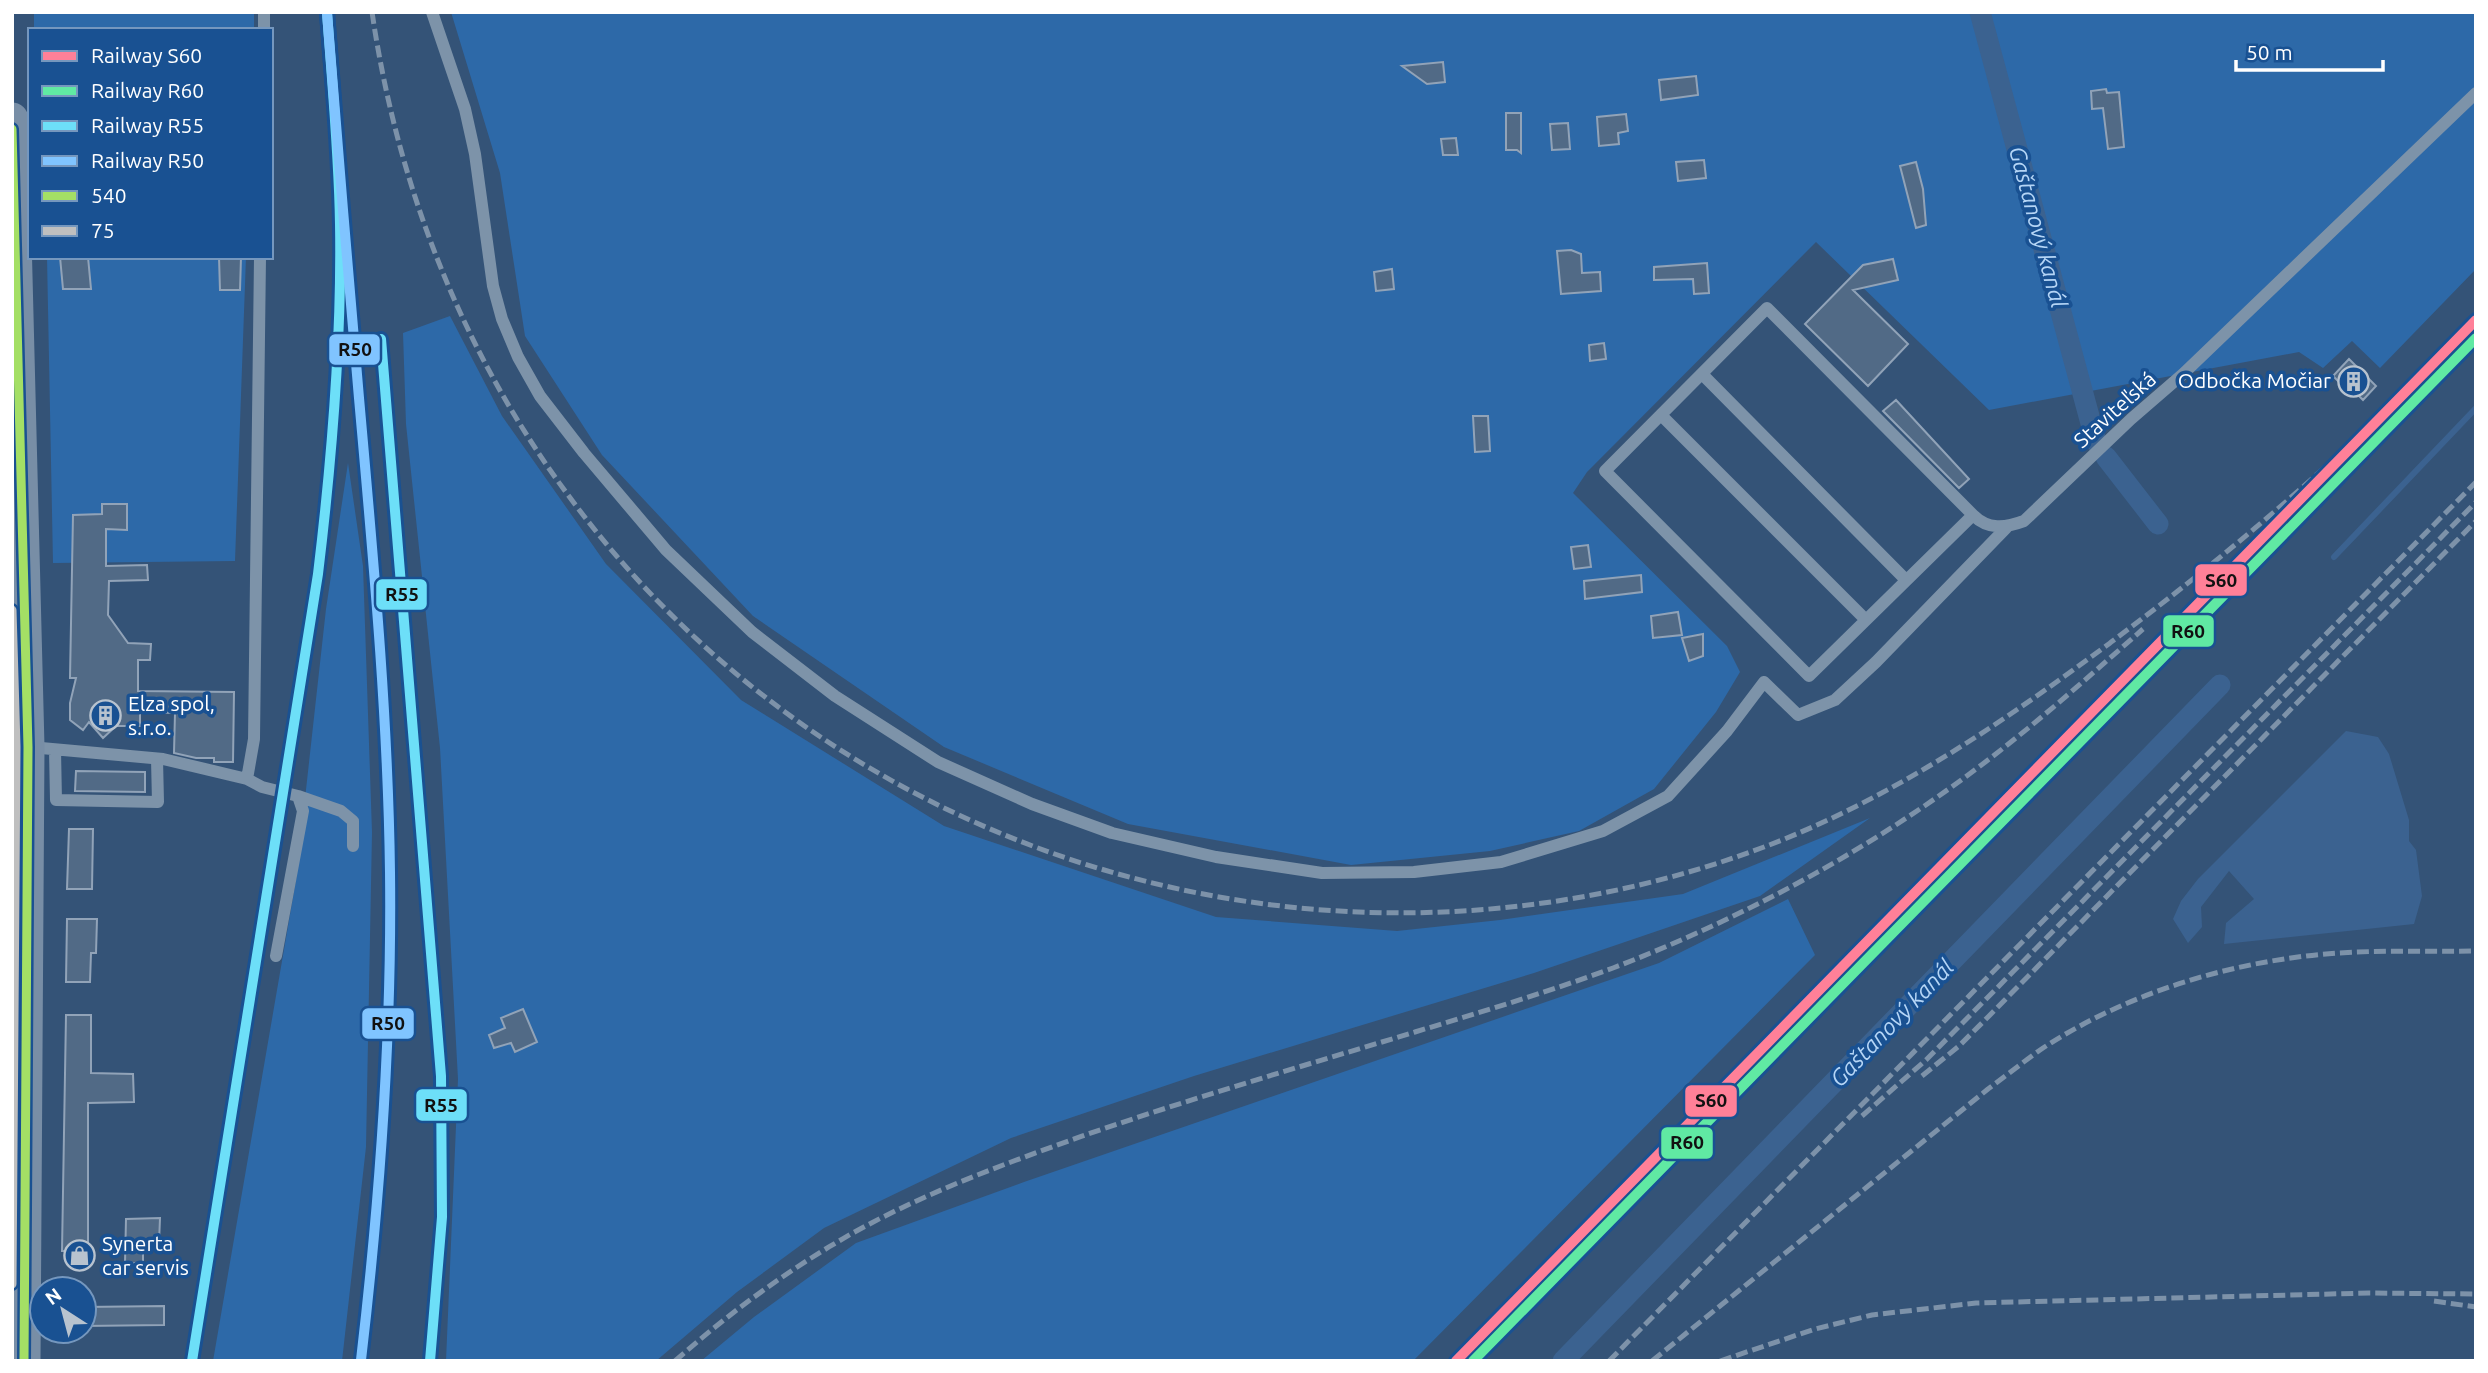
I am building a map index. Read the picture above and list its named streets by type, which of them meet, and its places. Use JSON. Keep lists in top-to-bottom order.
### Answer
{
  "streets": {
    "lane": ["Staviteľská"]
  },
  "water": ["Gaštanový kanál"],
  "places": {
    "building": ["Odbočka Močiar", "Elza spol, s.r.o."],
    "shop": ["Synerta car servis"]
  },
  "lines": [
    "rail line R55",
    "rail line R50",
    "transit line 540",
    "rail line S60",
    "rail line R60",
    "transit line 75"
  ],
  "legend": [
    "Railway S60",
    "Railway R60",
    "Railway R55",
    "Railway R50",
    "540",
    "75"
  ],
  "scale_bar": "50 m",
  "north": "top left"
}
